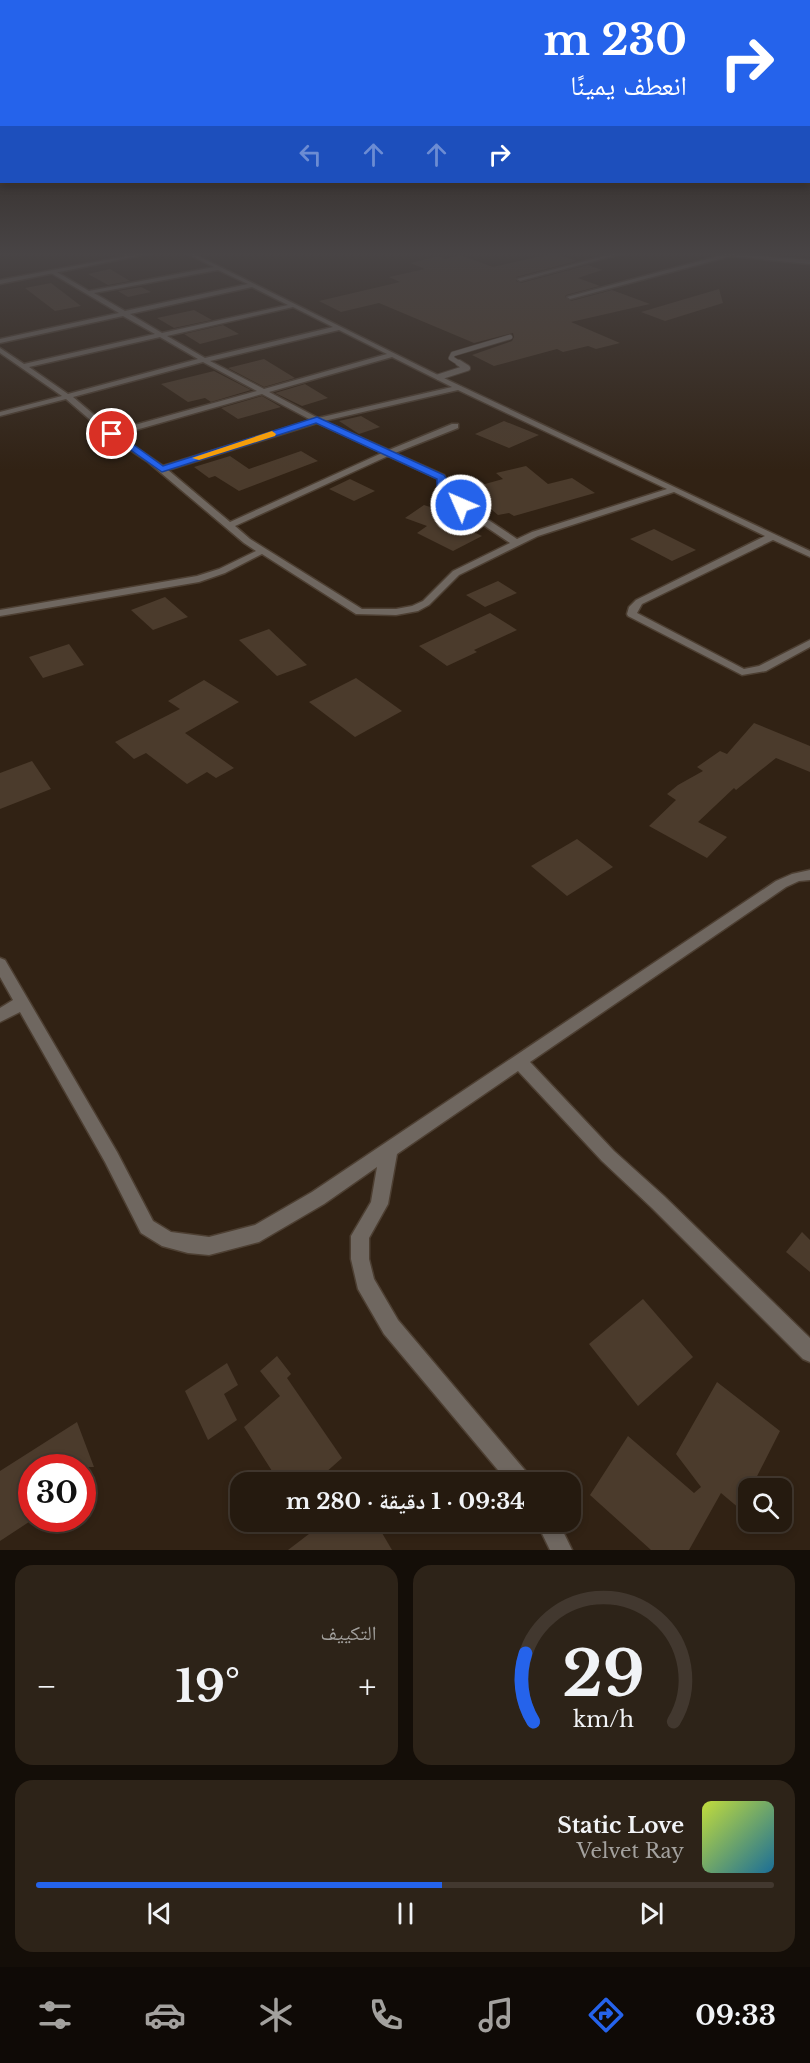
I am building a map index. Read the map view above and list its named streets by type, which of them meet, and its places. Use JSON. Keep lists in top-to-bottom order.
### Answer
{
  "page": {
    "turn": ["230 m", "انعطف يمينًا"],
    "limit": "30",
    "trip": "09:34 · 1 دقيقة · 280 m",
    "tile": "التكييف",
    "heat": ["−", "19°", "+"],
    "song": ["Static Love", "Velvet Ray"],
    "tabs": "09:33",
    "gauge": ["29", "km/h"]
  }
}
